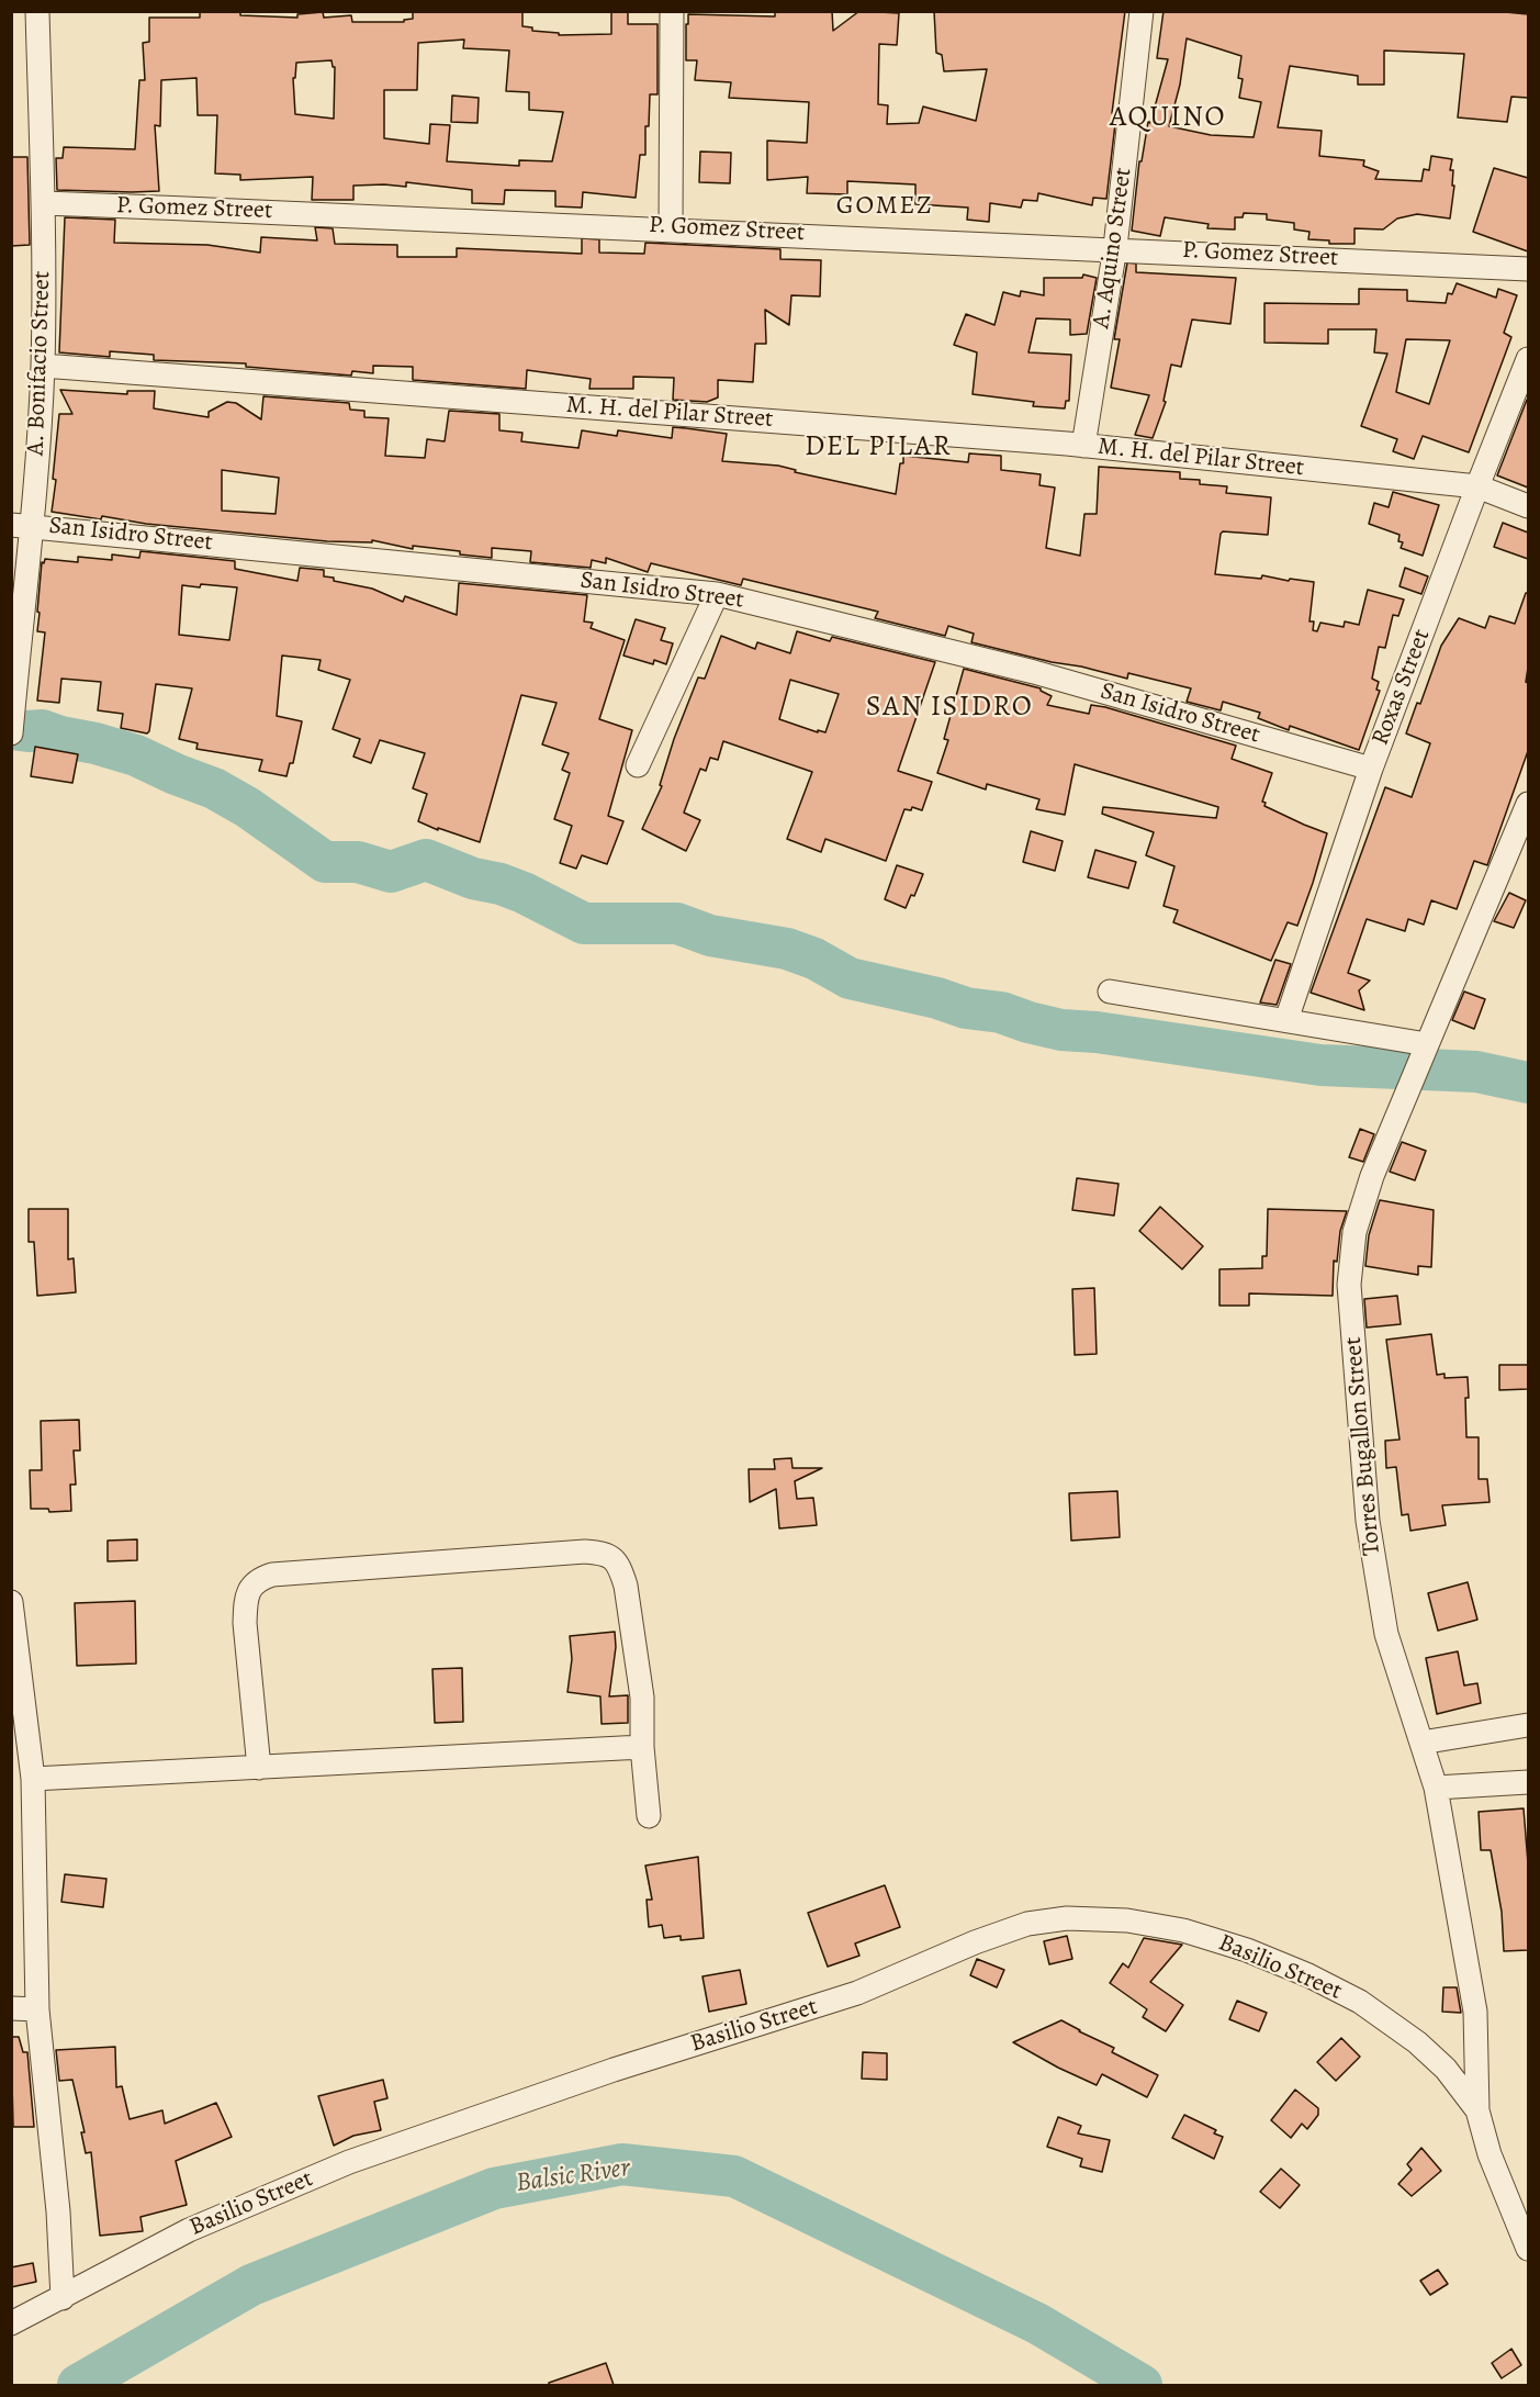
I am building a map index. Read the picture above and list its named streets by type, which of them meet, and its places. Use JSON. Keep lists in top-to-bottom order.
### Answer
{
  "streets": {
    "street": [
      "P. Gomez Street",
      "A. Aquino Street",
      "A. Bonifacio Street",
      "M. H. del Pilar Street",
      "San Isidro Street",
      "Roxas Street",
      "Torres Bugallon Street",
      "Basilio Street"
    ]
  },
  "crossings": [
    ["P. Gomez Street", "A. Aquino Street"],
    ["P. Gomez Street", "A. Bonifacio Street"],
    ["A. Aquino Street", "M. H. del Pilar Street"],
    ["A. Bonifacio Street", "M. H. del Pilar Street"],
    ["A. Bonifacio Street", "San Isidro Street"],
    ["M. H. del Pilar Street", "Roxas Street"],
    ["San Isidro Street", "Roxas Street"],
    ["Torres Bugallon Street", "Basilio Street"]
  ],
  "districts": [
    "AQUINO",
    "GOMEZ",
    "DEL PILAR",
    "SAN ISIDRO"
  ],
  "water": ["Balsic River"]
}
